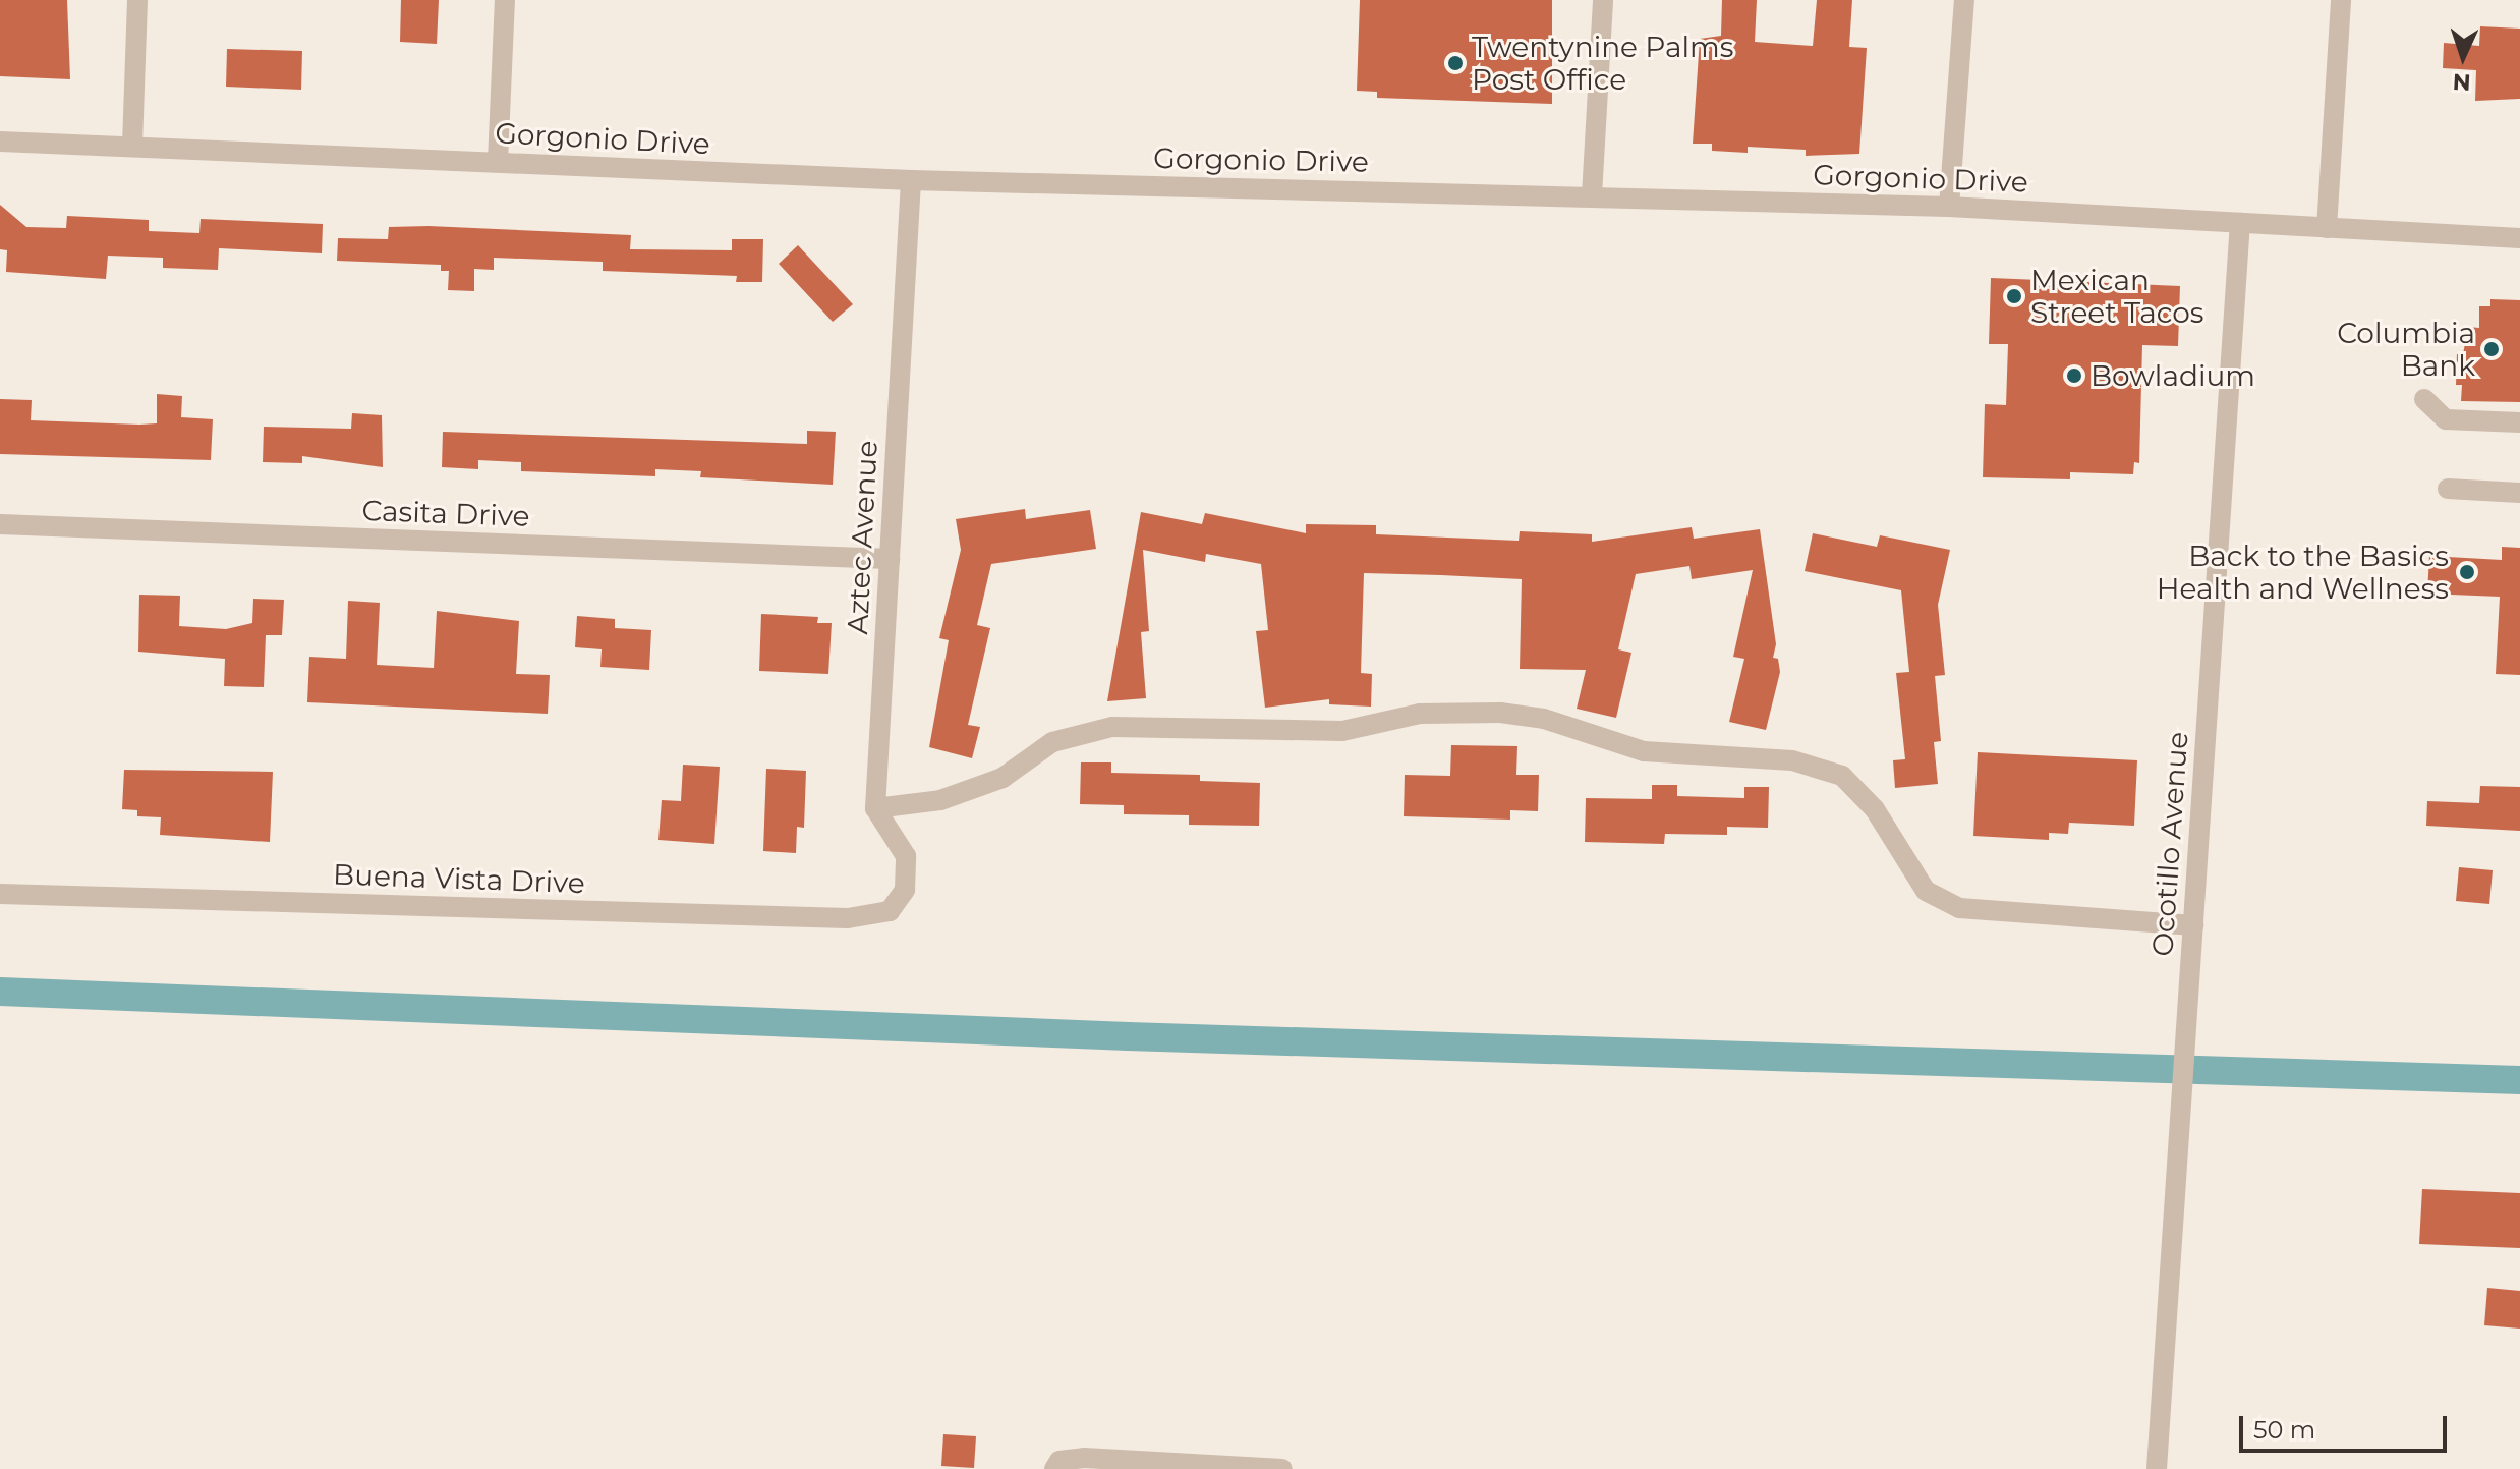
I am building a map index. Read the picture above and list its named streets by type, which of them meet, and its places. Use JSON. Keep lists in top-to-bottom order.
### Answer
{
  "streets": {
    "street": [
      "Gorgonio Drive",
      "Casita Drive",
      "Aztec Avenue",
      "Ocotillo Avenue",
      "Buena Vista Drive"
    ]
  },
  "crossings": [
    ["Gorgonio Drive", "Aztec Avenue"],
    ["Gorgonio Drive", "Ocotillo Avenue"],
    ["Casita Drive", "Aztec Avenue"],
    ["Aztec Avenue", "Buena Vista Drive"]
  ],
  "places": [
    "Twentynine Palms Post Office",
    "Mexican Street Tacos",
    "Columbia Bank",
    "Bowladium",
    "Back to the Basics Health and Wellness"
  ],
  "scale_bar": "50 m",
  "north": "bottom"
}
